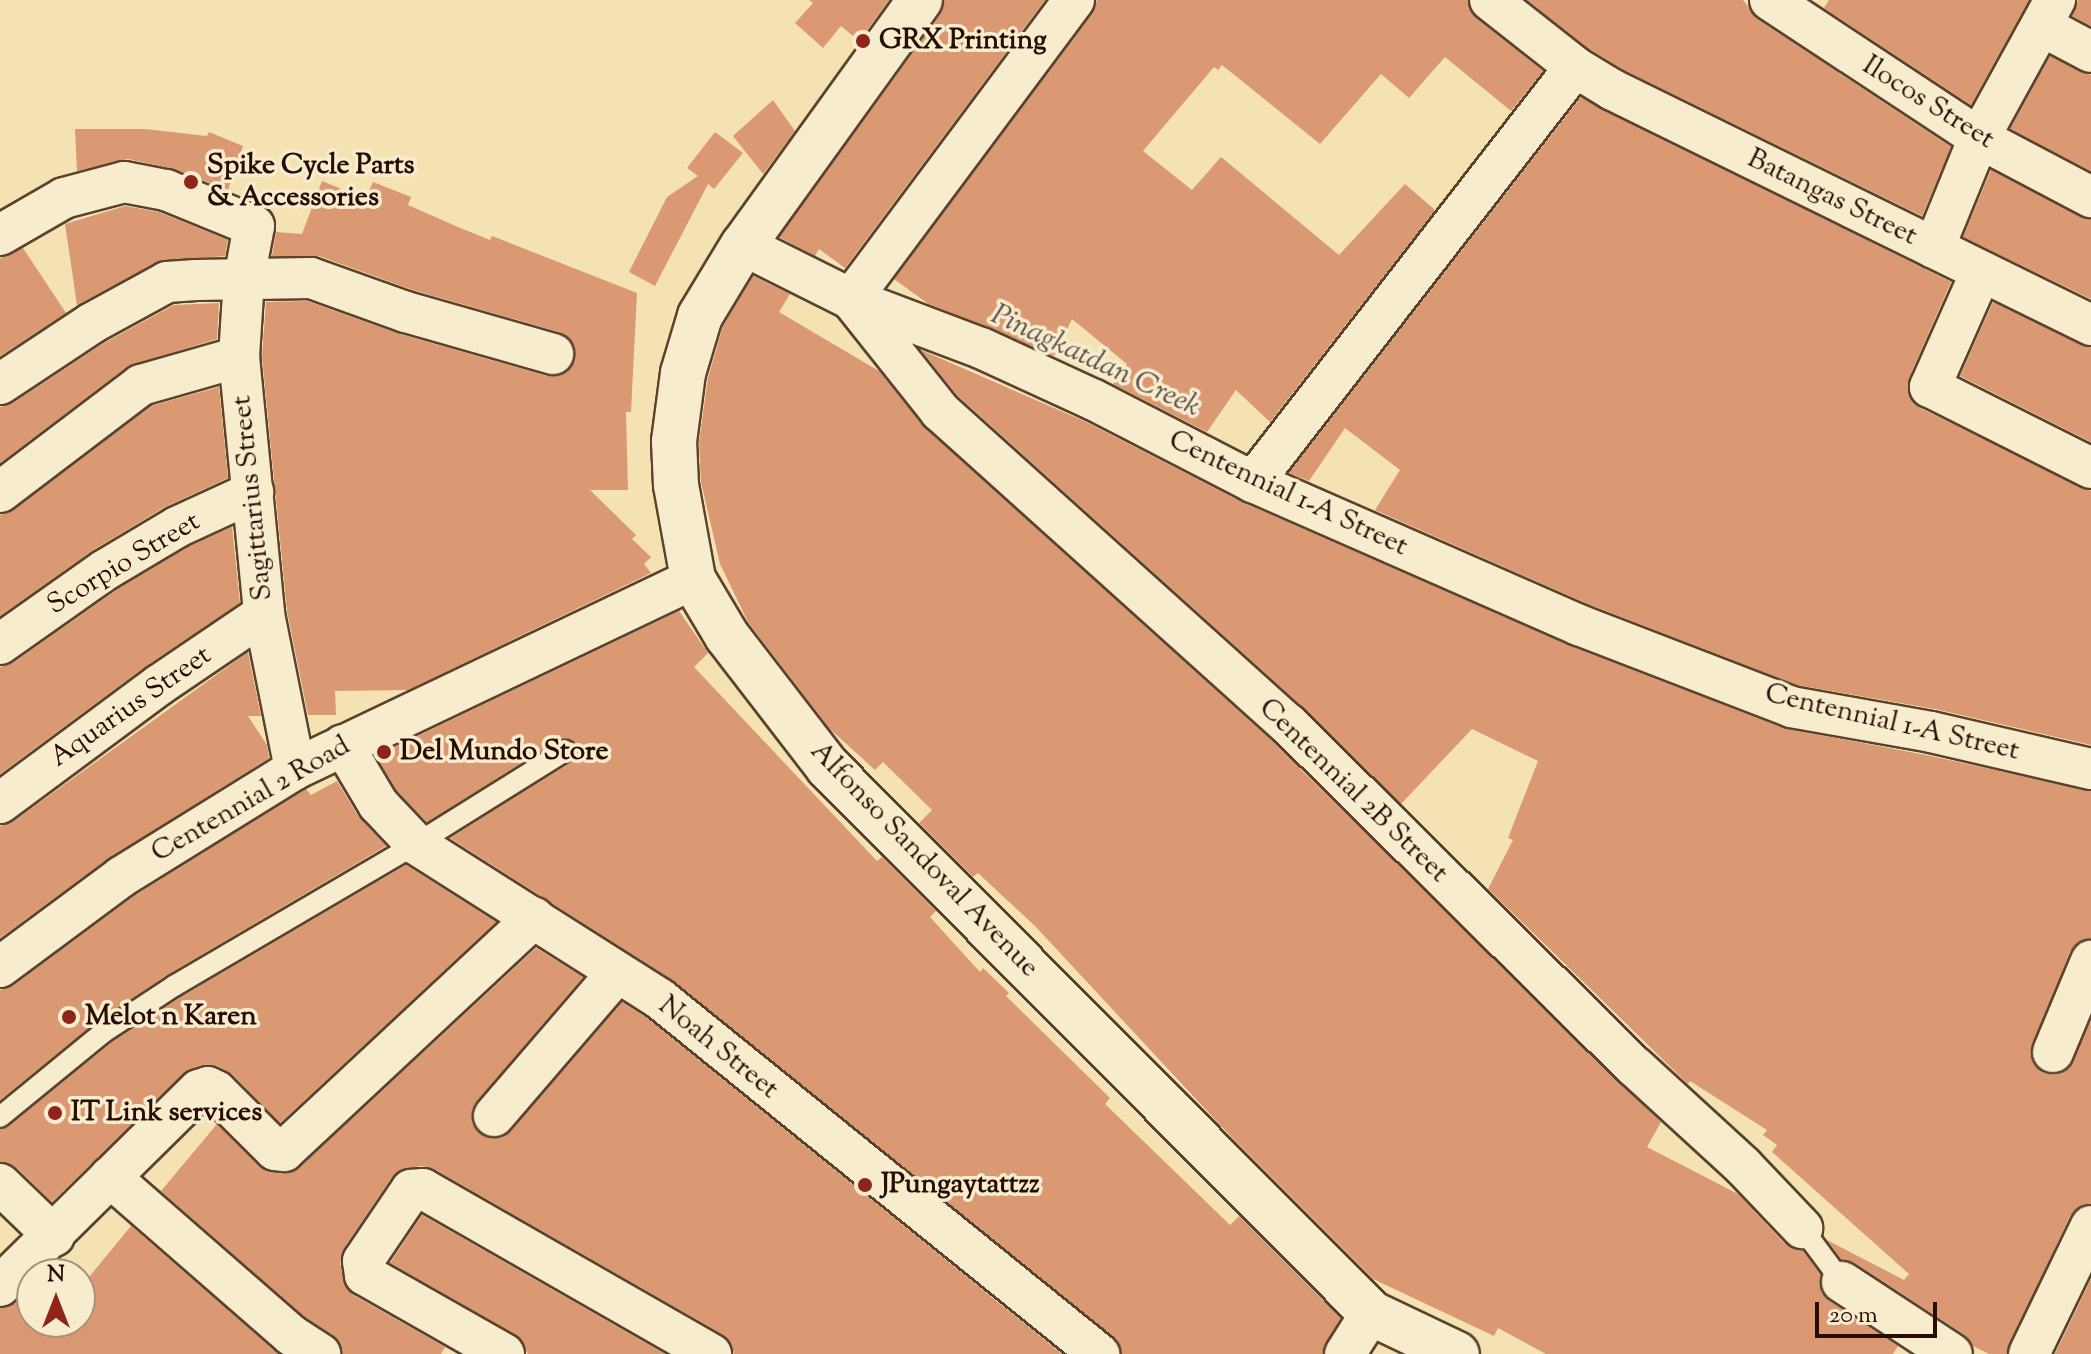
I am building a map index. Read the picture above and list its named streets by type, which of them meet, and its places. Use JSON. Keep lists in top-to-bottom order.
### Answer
{
  "streets": {
    "main road": ["Alfonso Sandoval Avenue"],
    "street": [
      "Ilocos Street",
      "Batangas Street",
      "Centennial 1-A Street",
      "Sagittarius Street",
      "Scorpio Street",
      "Aquarius Street",
      "Centennial 2B Street",
      "Centennial 2 Road",
      "Noah Street"
    ]
  },
  "crossings": [
    ["Centennial 1-A Street", "Centennial 2B Street"],
    ["Sagittarius Street", "Scorpio Street"],
    ["Sagittarius Street", "Aquarius Street"],
    ["Sagittarius Street", "Centennial 2 Road"],
    ["Centennial 2B Street", "Alfonso Sandoval Avenue"],
    ["Centennial 2 Road", "Alfonso Sandoval Avenue"],
    ["Centennial 2 Road", "Noah Street"]
  ],
  "water": ["Pinagkatdan Creek"],
  "places": [
    "GRX Printing",
    "Spike Cycle Parts & Accessories",
    "Del Mundo Store",
    "Melot n Karen",
    "IT Link services",
    "JPungaytattzz"
  ],
  "scale_bar": "20 m",
  "north": "top"
}
